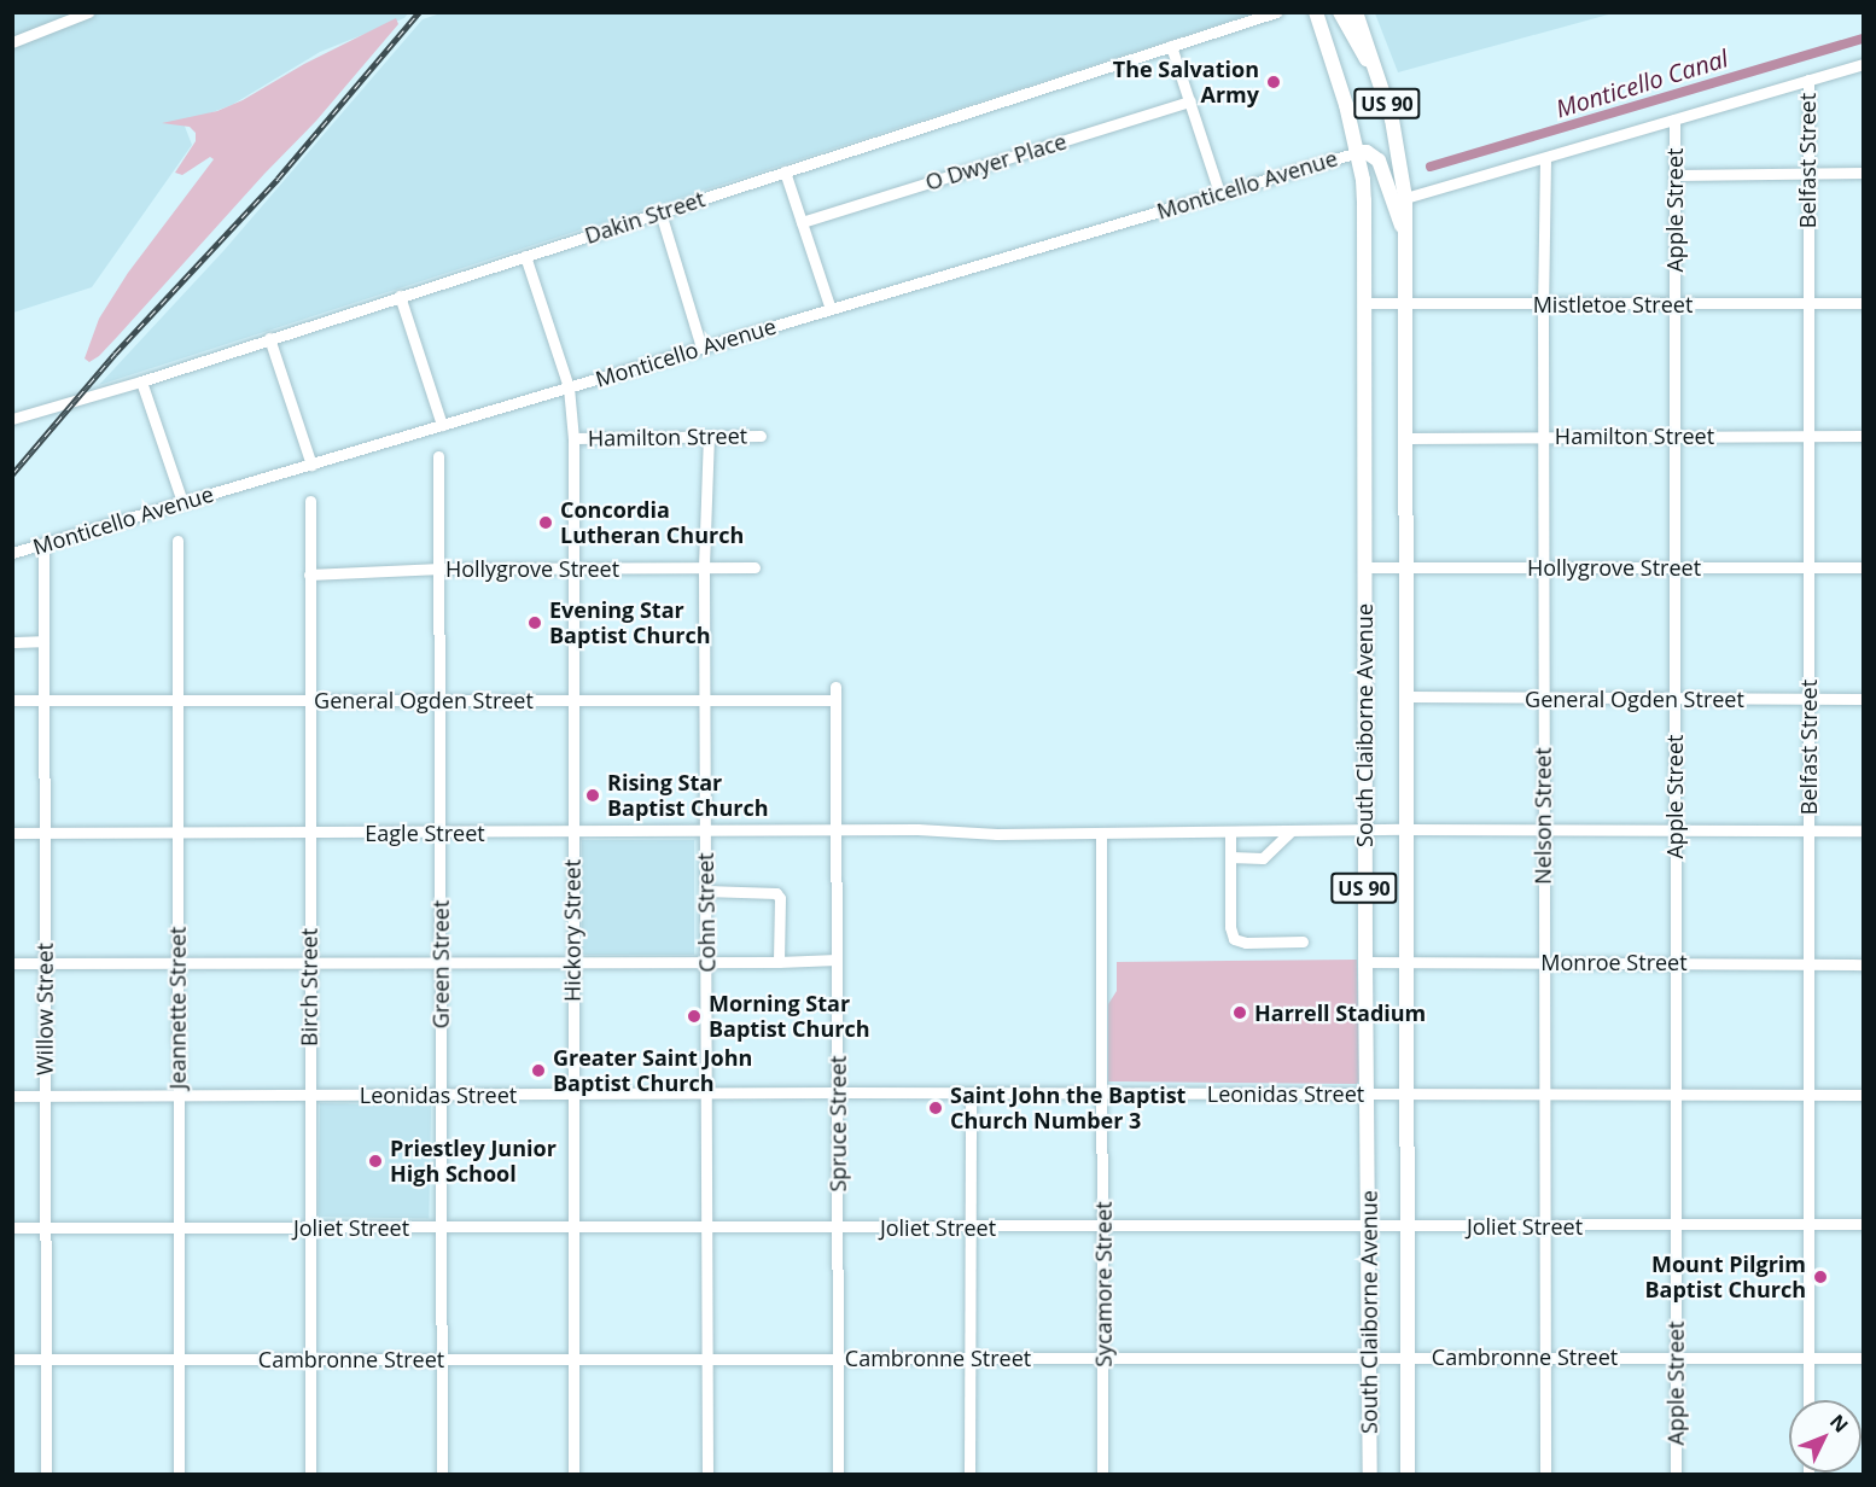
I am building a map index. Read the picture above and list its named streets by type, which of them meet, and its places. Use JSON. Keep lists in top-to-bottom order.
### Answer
{
  "streets": {
    "main road": ["US 90", "South Claiborne Avenue"],
    "street": [
      "Belfast Street",
      "O Dwyer Place",
      "Monticello Avenue",
      "Apple Street",
      "Dakin Street",
      "Mistletoe Street",
      "Hamilton Street",
      "Hollygrove Street",
      "General Ogden Street",
      "Nelson Street",
      "Eagle Street",
      "Cohn Street",
      "Hickory Street",
      "Monroe Street",
      "Green Street",
      "Birch Street",
      "Jeannette Street",
      "Willow Street",
      "Leonidas Street",
      "Spruce Street",
      "Joliet Street",
      "Sycamore Street",
      "Cambronne Street"
    ]
  },
  "crossings": [
    ["US 90", "Monticello Avenue"],
    ["US 90", "South Claiborne Avenue"],
    ["Belfast Street", "Mistletoe Street"],
    ["Belfast Street", "Hamilton Street"],
    ["Belfast Street", "Hollygrove Street"],
    ["Belfast Street", "General Ogden Street"],
    ["Belfast Street", "Monroe Street"],
    ["Belfast Street", "Leonidas Street"],
    ["Belfast Street", "Joliet Street"],
    ["Belfast Street", "Cambronne Street"],
    ["Monticello Avenue", "South Claiborne Avenue"],
    ["Monticello Avenue", "Hickory Street"],
    ["Monticello Avenue", "Willow Street"],
    ["Apple Street", "Mistletoe Street"],
    ["Apple Street", "Hamilton Street"],
    ["Apple Street", "Hollygrove Street"],
    ["Apple Street", "General Ogden Street"],
    ["Apple Street", "Monroe Street"],
    ["Apple Street", "Leonidas Street"],
    ["Apple Street", "Joliet Street"],
    ["Apple Street", "Cambronne Street"],
    ["Dakin Street", "Hickory Street"],
    ["Mistletoe Street", "South Claiborne Avenue"],
    ["Mistletoe Street", "Nelson Street"],
    ["Hamilton Street", "South Claiborne Avenue"],
    ["Hamilton Street", "Nelson Street"],
    ["Hamilton Street", "Cohn Street"],
    ["Hamilton Street", "Hickory Street"],
    ["Hollygrove Street", "South Claiborne Avenue"],
    ["Hollygrove Street", "Nelson Street"],
    ["Hollygrove Street", "Cohn Street"],
    ["Hollygrove Street", "Hickory Street"],
    ["Hollygrove Street", "Green Street"],
    ["Hollygrove Street", "Birch Street"],
    ["General Ogden Street", "South Claiborne Avenue"],
    ["General Ogden Street", "Nelson Street"],
    ["General Ogden Street", "Cohn Street"],
    ["General Ogden Street", "Hickory Street"],
    ["General Ogden Street", "Green Street"],
    ["General Ogden Street", "Birch Street"],
    ["General Ogden Street", "Jeannette Street"],
    ["General Ogden Street", "Willow Street"],
    ["General Ogden Street", "Spruce Street"],
    ["South Claiborne Avenue", "Eagle Street"],
    ["South Claiborne Avenue", "Monroe Street"],
    ["South Claiborne Avenue", "Leonidas Street"],
    ["South Claiborne Avenue", "Joliet Street"],
    ["South Claiborne Avenue", "Cambronne Street"],
    ["Nelson Street", "Monroe Street"],
    ["Nelson Street", "Leonidas Street"],
    ["Nelson Street", "Joliet Street"],
    ["Nelson Street", "Cambronne Street"],
    ["Eagle Street", "Cohn Street"],
    ["Eagle Street", "Hickory Street"],
    ["Eagle Street", "Green Street"],
    ["Eagle Street", "Birch Street"],
    ["Eagle Street", "Jeannette Street"],
    ["Eagle Street", "Willow Street"],
    ["Eagle Street", "Spruce Street"],
    ["Eagle Street", "Sycamore Street"],
    ["Cohn Street", "Leonidas Street"],
    ["Cohn Street", "Joliet Street"],
    ["Cohn Street", "Cambronne Street"],
    ["Hickory Street", "Leonidas Street"],
    ["Hickory Street", "Joliet Street"],
    ["Hickory Street", "Cambronne Street"],
    ["Green Street", "Leonidas Street"],
    ["Green Street", "Joliet Street"],
    ["Green Street", "Cambronne Street"],
    ["Birch Street", "Leonidas Street"],
    ["Birch Street", "Joliet Street"],
    ["Birch Street", "Cambronne Street"],
    ["Jeannette Street", "Leonidas Street"],
    ["Jeannette Street", "Joliet Street"],
    ["Jeannette Street", "Cambronne Street"],
    ["Willow Street", "Leonidas Street"],
    ["Willow Street", "Joliet Street"],
    ["Willow Street", "Cambronne Street"],
    ["Leonidas Street", "Spruce Street"],
    ["Leonidas Street", "Sycamore Street"],
    ["Spruce Street", "Joliet Street"],
    ["Spruce Street", "Cambronne Street"],
    ["Joliet Street", "Sycamore Street"],
    ["Sycamore Street", "Cambronne Street"]
  ],
  "water": ["Monticello Canal"],
  "places": [
    "The Salvation Army",
    "Concordia Lutheran Church",
    "Evening Star Baptist Church",
    "Rising Star Baptist Church",
    "Harrell Stadium",
    "Morning Star Baptist Church",
    "Greater Saint John Baptist Church",
    "Saint John the Baptist Church Number 3",
    "Priestley Junior High School",
    "Mount Pilgrim Baptist Church"
  ],
  "north": "top right"
}
